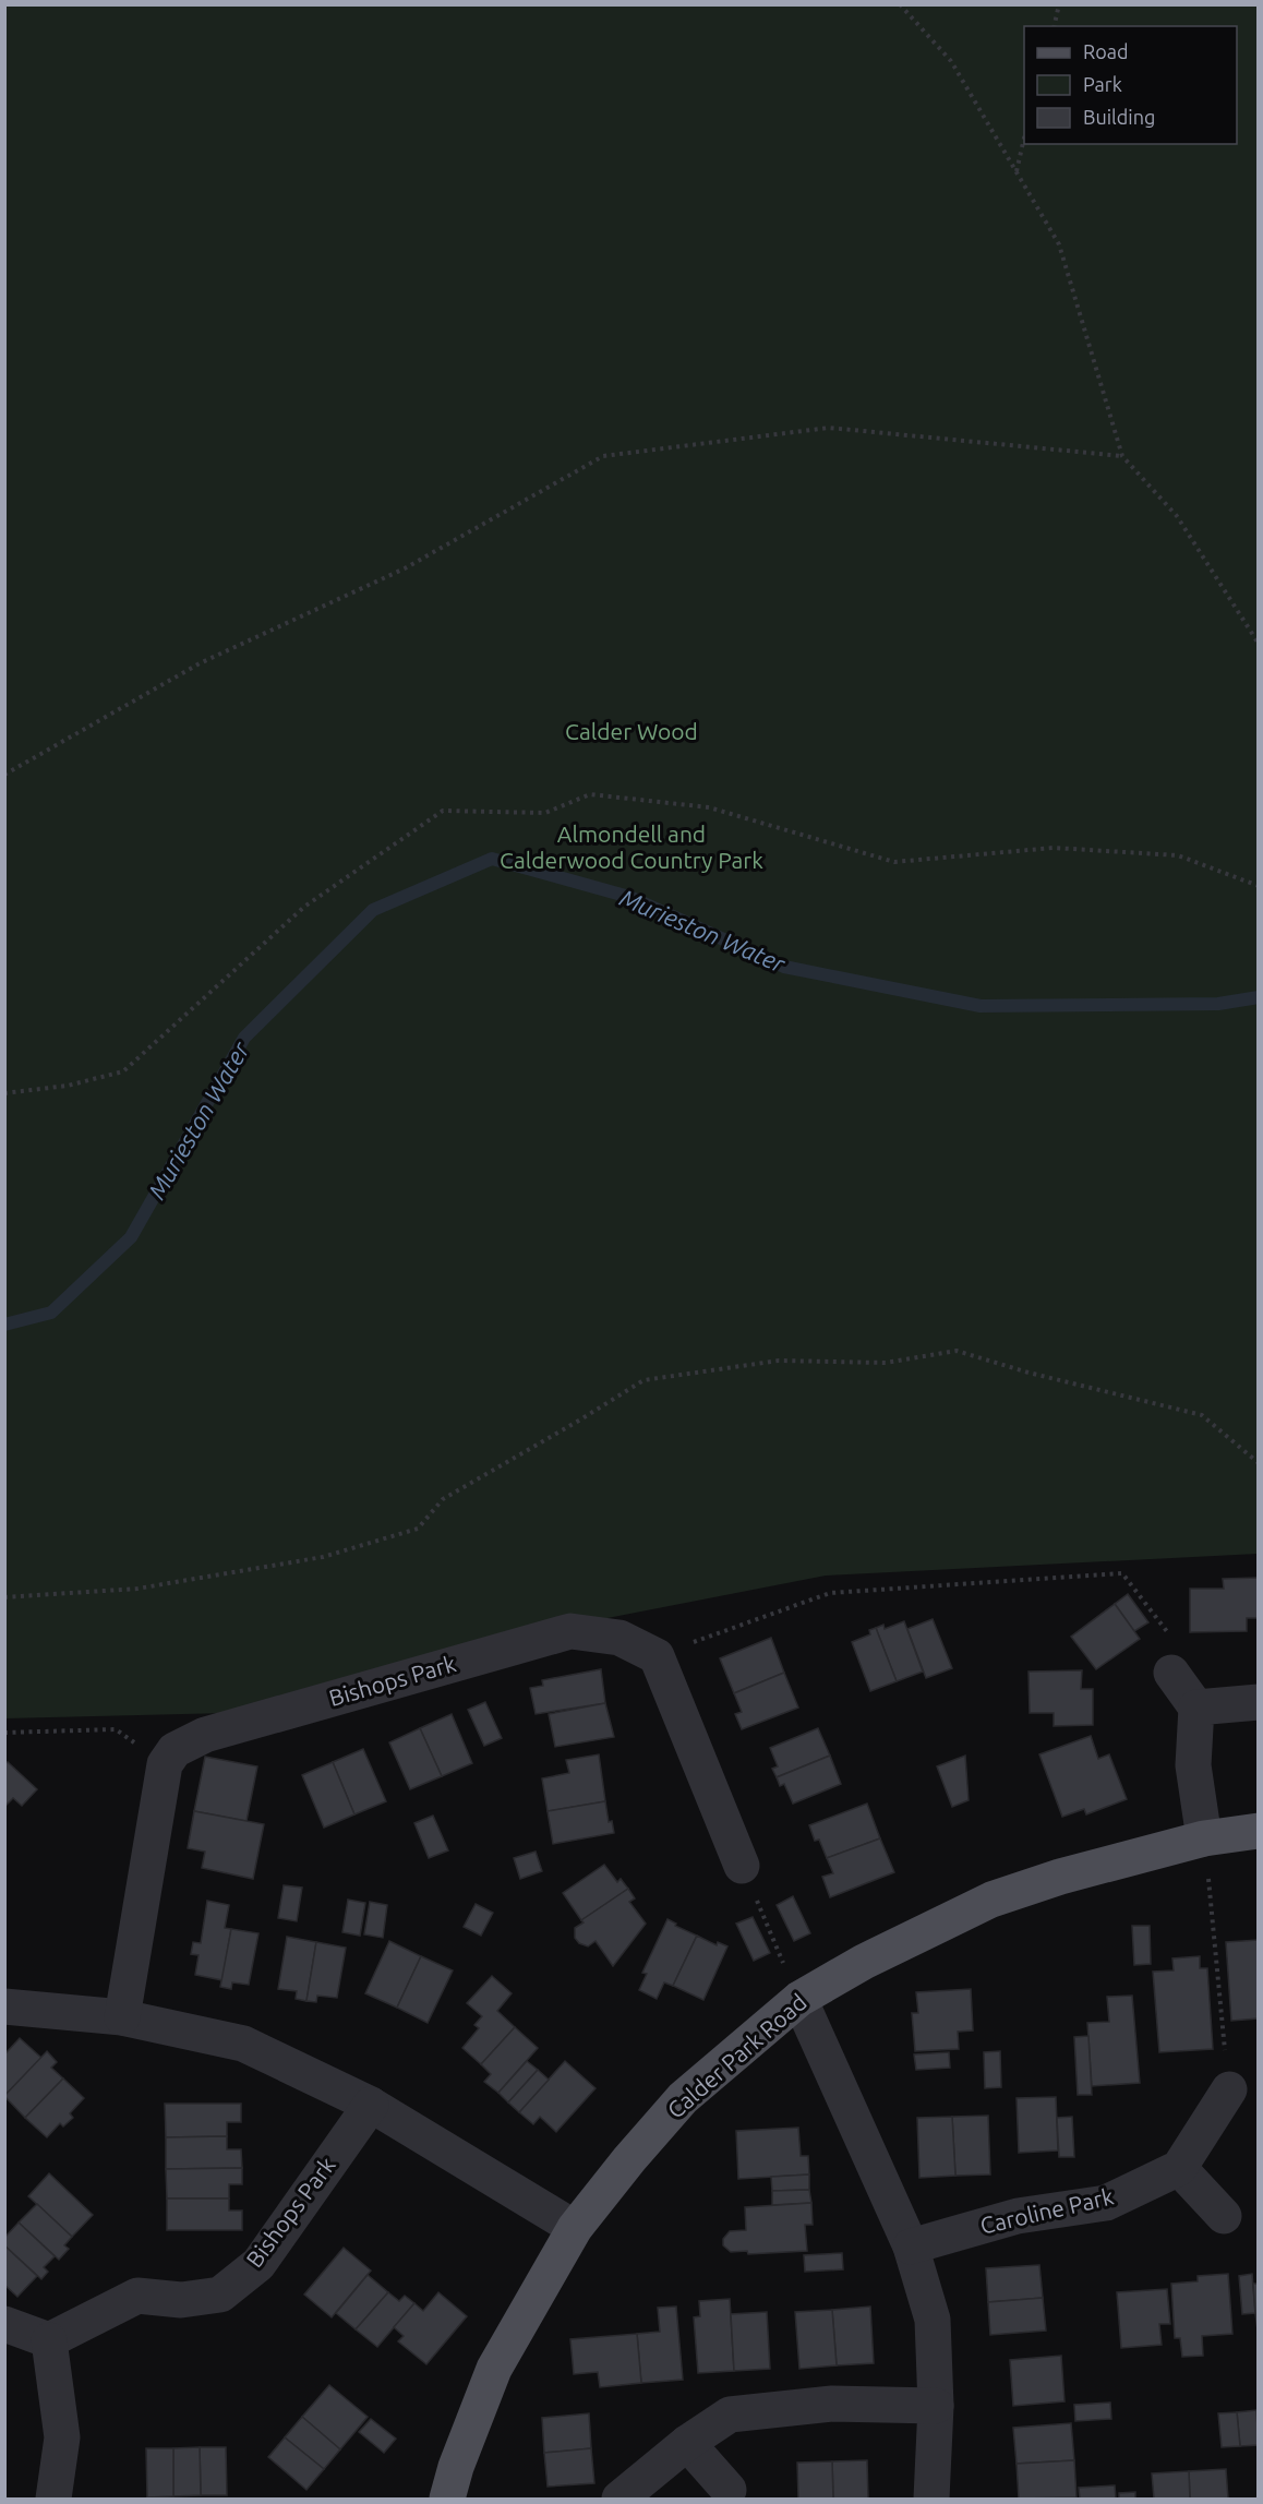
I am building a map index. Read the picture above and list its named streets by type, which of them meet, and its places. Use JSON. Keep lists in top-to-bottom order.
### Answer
{
  "streets": {
    "main road": ["Calder Park Road"],
    "street": ["Bishops Park", "Caroline Park"]
  },
  "water": ["Murieston Water"],
  "parks": ["Calder Wood", "Almondell and Calderwood Country Park"],
  "legend": ["Road", "Park", "Building"]
}
